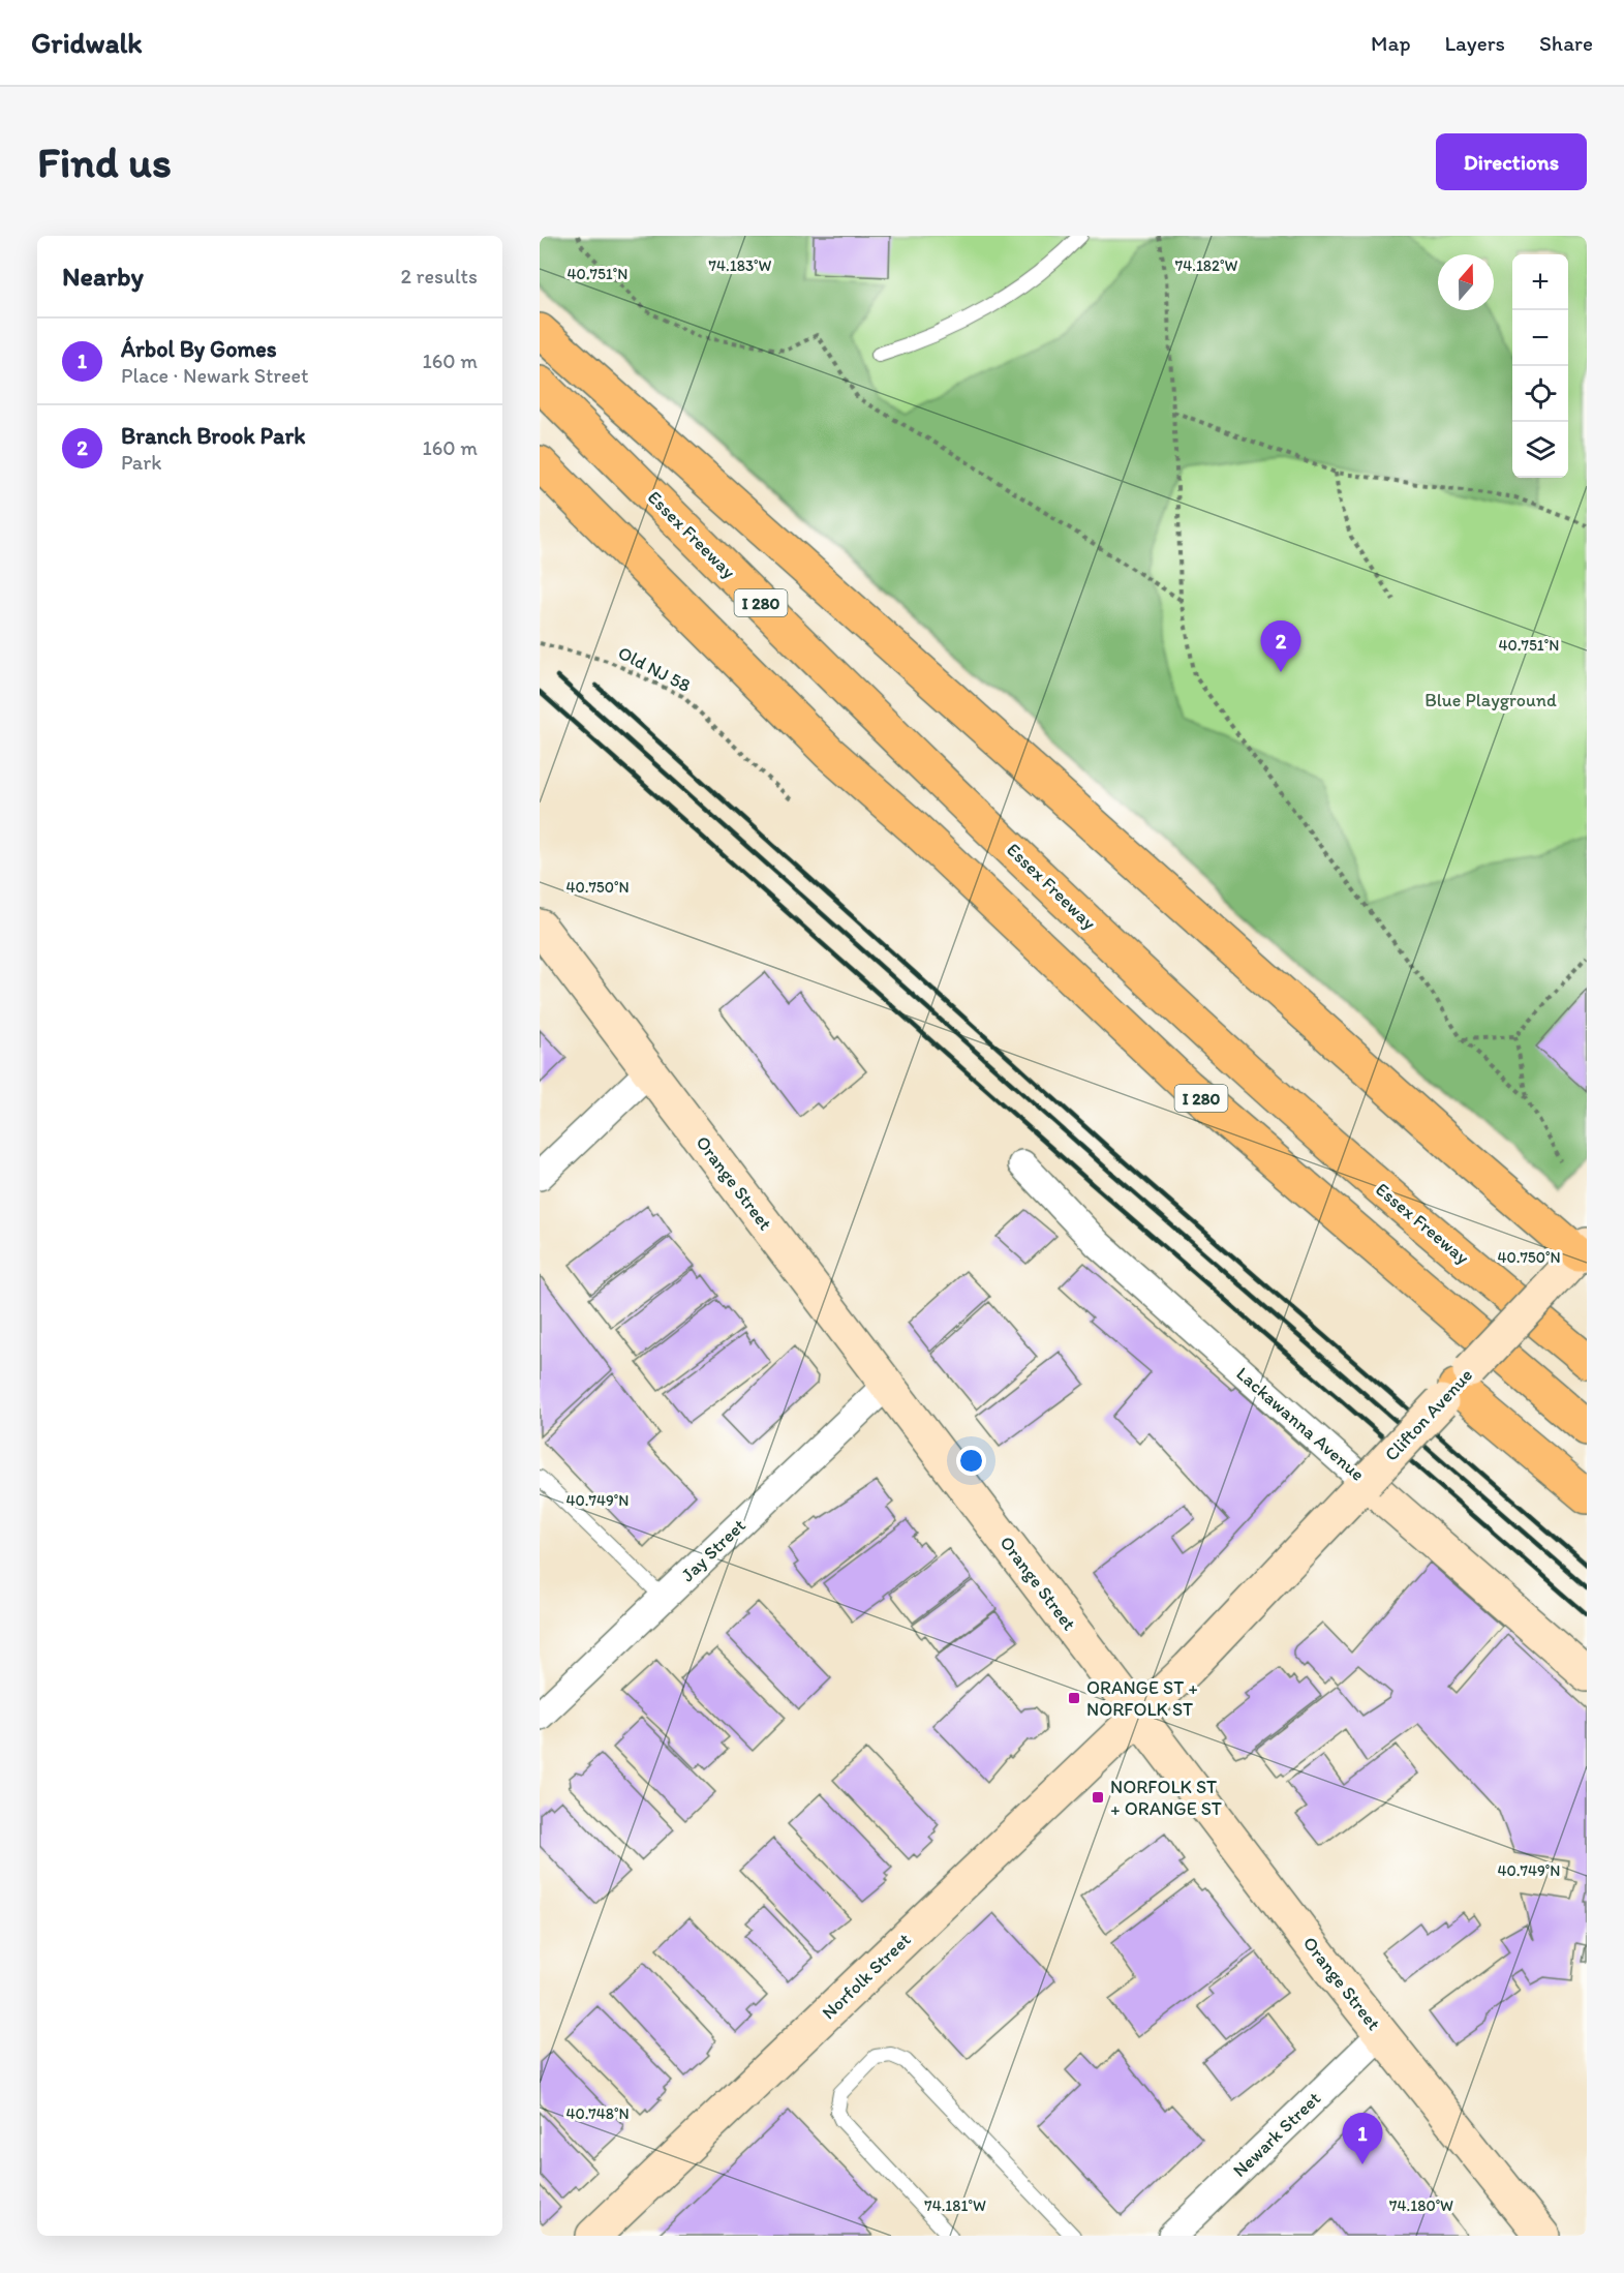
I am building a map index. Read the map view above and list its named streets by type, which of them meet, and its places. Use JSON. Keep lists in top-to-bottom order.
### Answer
{
  "streets": {
    "highway": ["Essex Freeway", "I 280"],
    "main road": [
      "Orange Street",
      "Clifton Avenue",
      "Lackawanna Avenue",
      "Norfolk Street"
    ],
    "street": ["Jay Street", "Newark Street"],
    "path": ["Old NJ 58"]
  },
  "crossings": [
    ["Orange Street", "Clifton Avenue"],
    ["Orange Street", "Jay Street"],
    ["Orange Street", "Norfolk Street"],
    ["Orange Street", "Newark Street"],
    ["Clifton Avenue", "Lackawanna Avenue"],
    ["Clifton Avenue", "Norfolk Street"]
  ],
  "parks": ["Blue Playground"],
  "places": {
    "transit": ["ORANGE ST + NORFOLK ST", "NORFOLK ST + ORANGE ST"]
  },
  "north": "top",
  "page": {
    "header": "Gridwalk",
    "nav": ["Map", "Layers", "Share"],
    "buttons": "Directions",
    "title": "Find us",
    "heading": ["Nearby", "2 results"],
    "map_buttons": ["+", "−"],
    "list": [
      {
        "mark": "1",
        "name": "Árbol By Gomes",
        "note": "Place · Newark Street",
        "value": "160 m"
      },
      {
        "mark": "2",
        "name": "Branch Brook Park",
        "note": "Park",
        "value": "160 m"
      }
    ],
    "pins": ["2", "1"]
  },
  "coordinates": [
    "74.183°W",
    "74.182°W",
    "40.751°N",
    "40.750°N",
    "40.749°N",
    "40.748°N",
    "74.181°W",
    "74.180°W"
  ]
}
